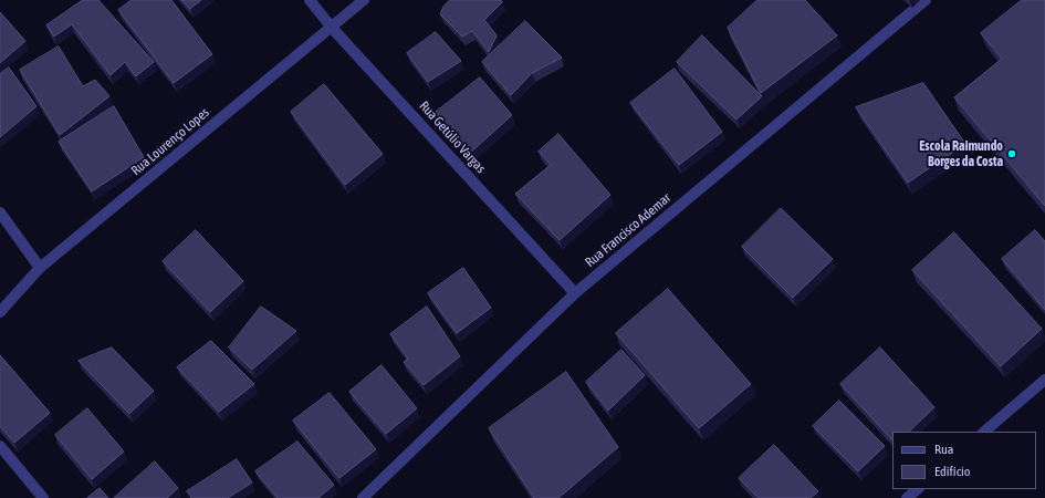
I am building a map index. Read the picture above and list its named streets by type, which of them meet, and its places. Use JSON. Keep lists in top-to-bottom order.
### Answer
{
  "streets": {
    "street": ["Rua Getúlio Vargas", "Rua Lourenço Lopes", "Rua Francisco Ademar"]
  },
  "crossings": [
    ["Rua Getúlio Vargas", "Rua Lourenço Lopes"],
    ["Rua Getúlio Vargas", "Rua Francisco Ademar"]
  ],
  "places": ["Escola Raimundo Borges da Costa"],
  "legend": ["Rua", "Edifício"]
}
